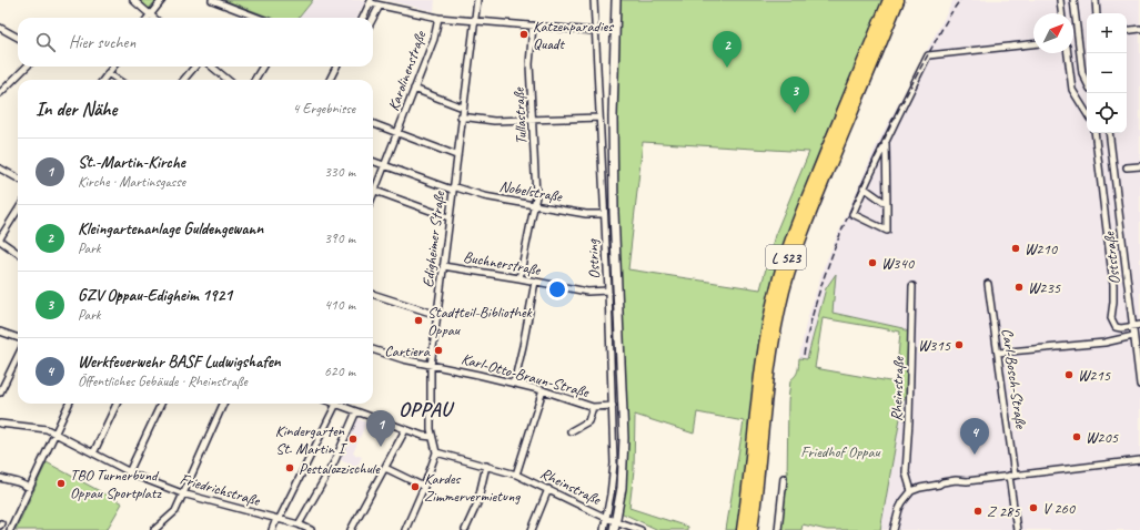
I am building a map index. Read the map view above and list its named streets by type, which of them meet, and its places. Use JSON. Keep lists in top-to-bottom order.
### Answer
{
  "streets": {
    "highway": ["L 523"],
    "street": [
      "Karolinenstraße",
      "Tullastraße",
      "Nobelstraße",
      "Edigheimer Straße",
      "Oststraße",
      "Ostring",
      "Buchnerstraße",
      "Karl-Otto-Braun-Straße",
      "Carl-Bosch-Straße",
      "Rheinstraße",
      "Friedrichstraße"
    ]
  },
  "crossings": [
    ["Karolinenstraße", "Nobelstraße"],
    ["Tullastraße", "Nobelstraße"],
    ["Tullastraße", "Buchnerstraße"],
    ["Nobelstraße", "Edigheimer Straße"],
    ["Nobelstraße", "Ostring"],
    ["Edigheimer Straße", "Buchnerstraße"],
    ["Edigheimer Straße", "Karl-Otto-Braun-Straße"],
    ["Edigheimer Straße", "Rheinstraße"],
    ["Ostring", "Buchnerstraße"],
    ["Ostring", "Karl-Otto-Braun-Straße"],
    ["Ostring", "Rheinstraße"]
  ],
  "districts": ["OPPAU"],
  "parks": ["Friedhof Oppau"],
  "places": [
    "Katzenparadies Quadt",
    "W210",
    "W340",
    "W235",
    "Stadtteil-Bibliothek Oppau",
    "W315",
    "Cartiera",
    "W215",
    "W205",
    "Kindergarten St. Martin I",
    "Pestalozzischule",
    "TBO Turnerbund Oppau Sportplatz",
    "Kardes Zimmervermietung",
    "V 260",
    "Z 285"
  ],
  "north": "top right",
  "page": {
    "map_buttons": ["+", "−"],
    "search": "Hier suchen",
    "pins": [
      "2",
      "3",
      "1",
      "4"
    ],
    "heading": ["In der Nähe", "4 Ergebnisse"],
    "list": [
      {
        "mark": "1",
        "name": "St.-Martin-Kirche",
        "note": "Kirche · Martinsgasse",
        "value": "330 m"
      },
      {
        "mark": "2",
        "name": "Kleingartenanlage Guldengewann",
        "note": "Park",
        "value": "390 m"
      },
      {
        "mark": "3",
        "name": "GZV Oppau-Edigheim 1921",
        "note": "Park",
        "value": "410 m"
      },
      {
        "mark": "4",
        "name": "Werkfeuerwehr BASF Ludwigshafen",
        "note": "Öffentliches Gebäude · Rheinstraße",
        "value": "620 m"
      }
    ]
  }
}
